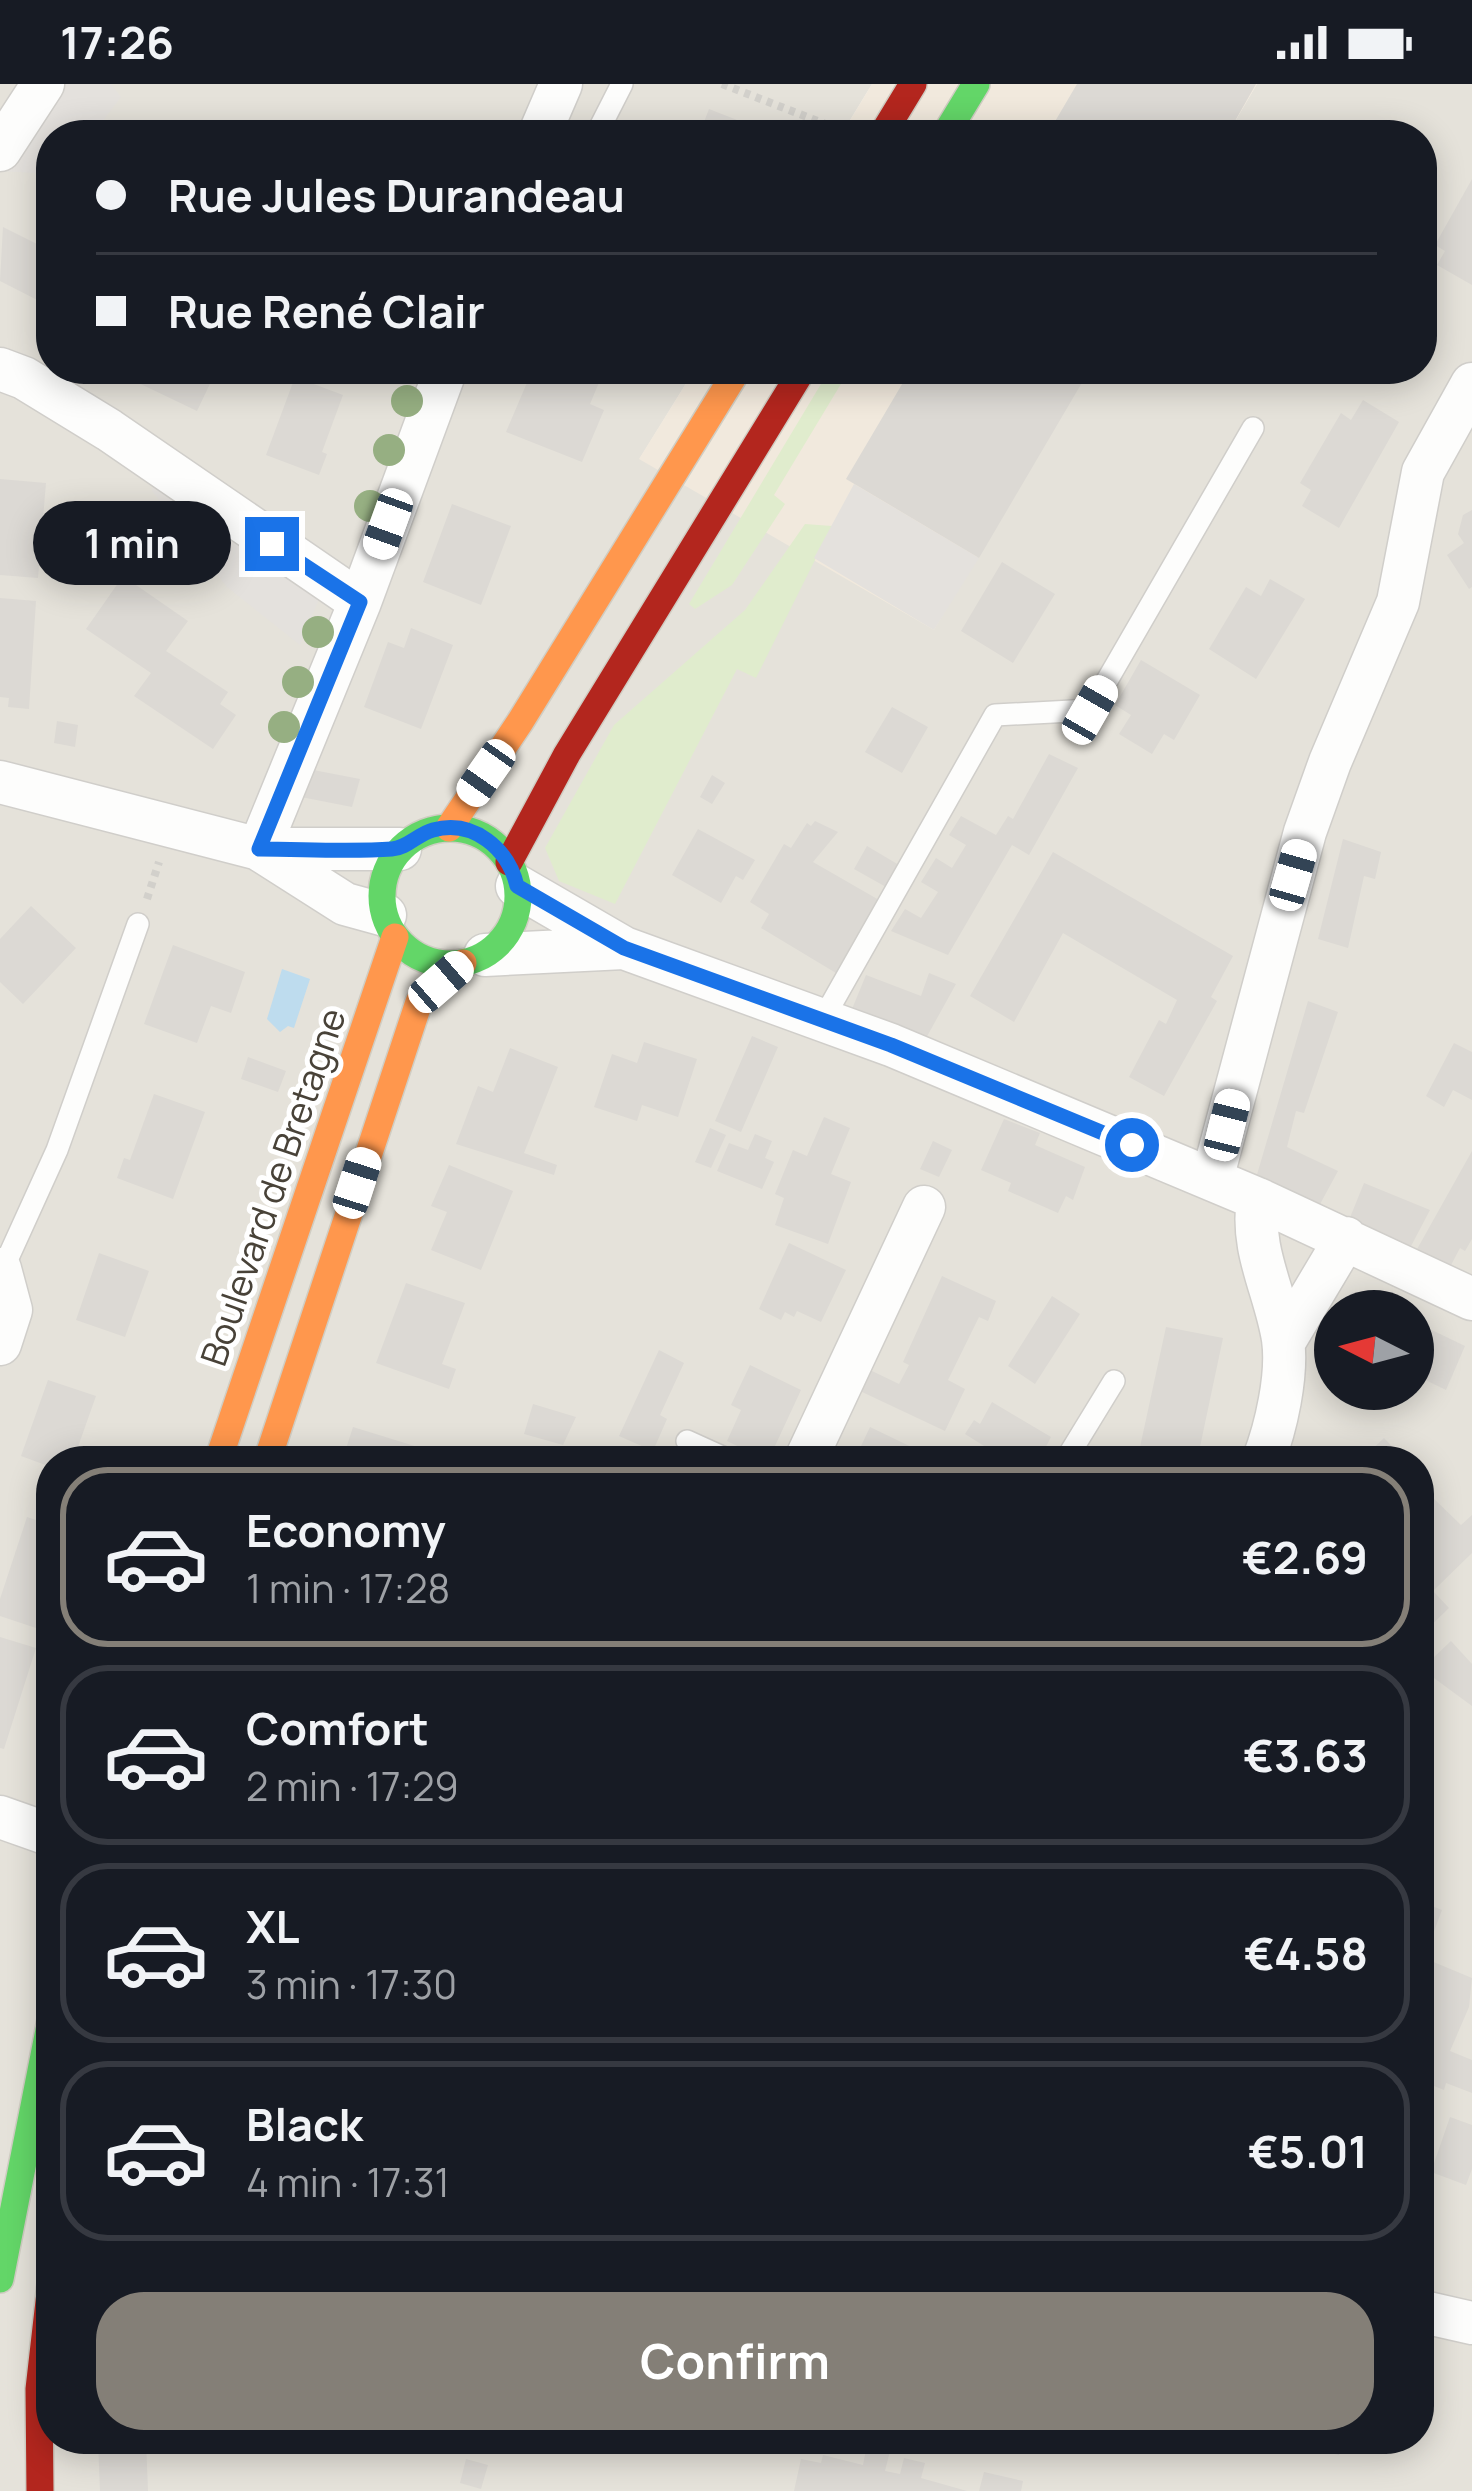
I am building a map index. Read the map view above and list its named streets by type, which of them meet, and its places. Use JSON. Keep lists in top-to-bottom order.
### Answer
{
  "streets": {
    "main road": ["Boulevard de Bretagne"]
  },
  "north": "left",
  "page": {
    "status": "17:26",
    "banner": ["Rue Jules Durandeau", "Rue René Clair"],
    "bubble": "1 min",
    "list": [
      {
        "name": "Economy",
        "note": "1 min · 17:28",
        "value": "€2.69"
      },
      {
        "name": "Comfort",
        "note": "2 min · 17:29",
        "value": "€3.63"
      },
      {
        "name": "XL",
        "note": "3 min · 17:30",
        "value": "€4.58"
      },
      {
        "name": "Black",
        "note": "4 min · 17:31",
        "value": "€5.01"
      }
    ],
    "buttons": "Confirm"
  }
}
